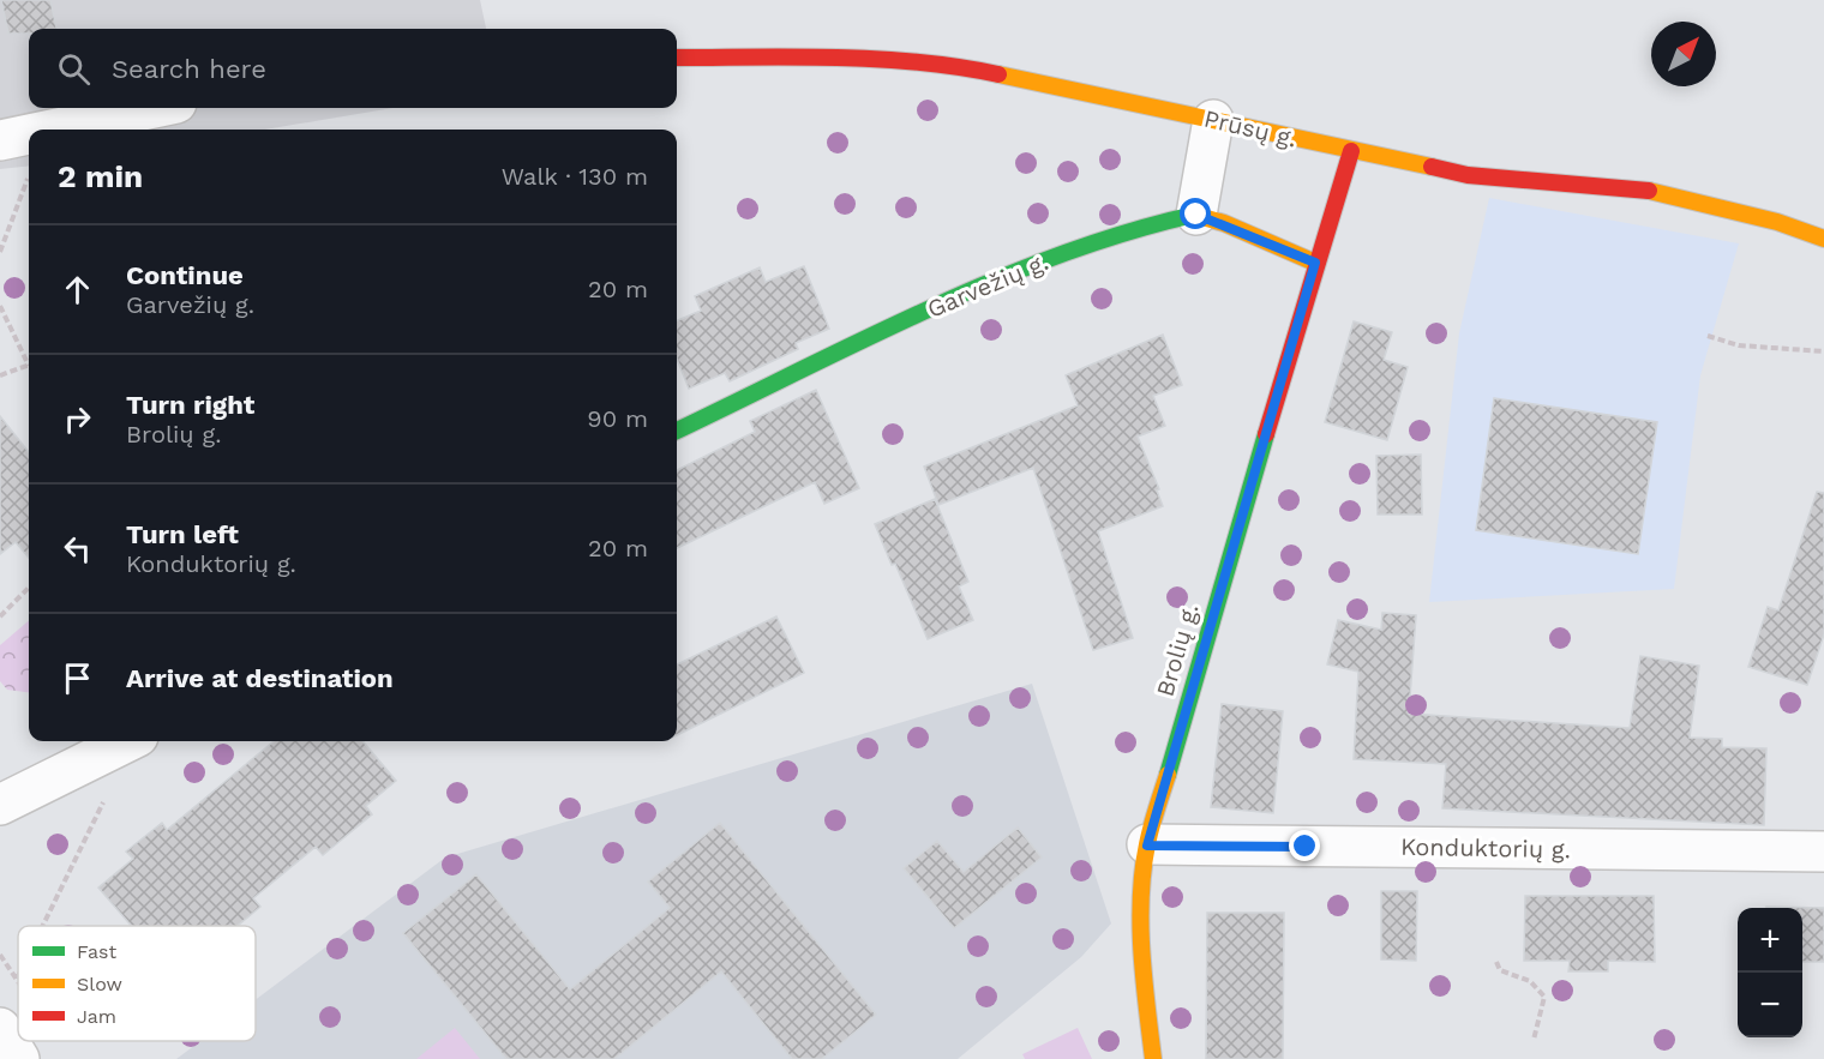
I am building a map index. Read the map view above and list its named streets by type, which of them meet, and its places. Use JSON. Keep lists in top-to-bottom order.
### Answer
{
  "streets": {
    "street": [
      "Prūsų g.",
      "Garvežių g.",
      "Brolių g.",
      "Konduktorių g."
    ]
  },
  "crossings": [
    ["Prūsų g.", "Brolių g."],
    ["Brolių g.", "Konduktorių g."]
  ],
  "legend": ["Fast", "Slow", "Jam"],
  "north": "top right",
  "page": {
    "search": "Search here",
    "heading": ["2 min", "Walk · 130 m"],
    "list": [
      ["Continue", "Garvežių g.", "20 m"],
      ["Turn right", "Brolių g.", "90 m"],
      ["Turn left", "Konduktorių g.", "20 m"],
      "Arrive at destination"
    ],
    "map_buttons": ["+", "−"]
  }
}
